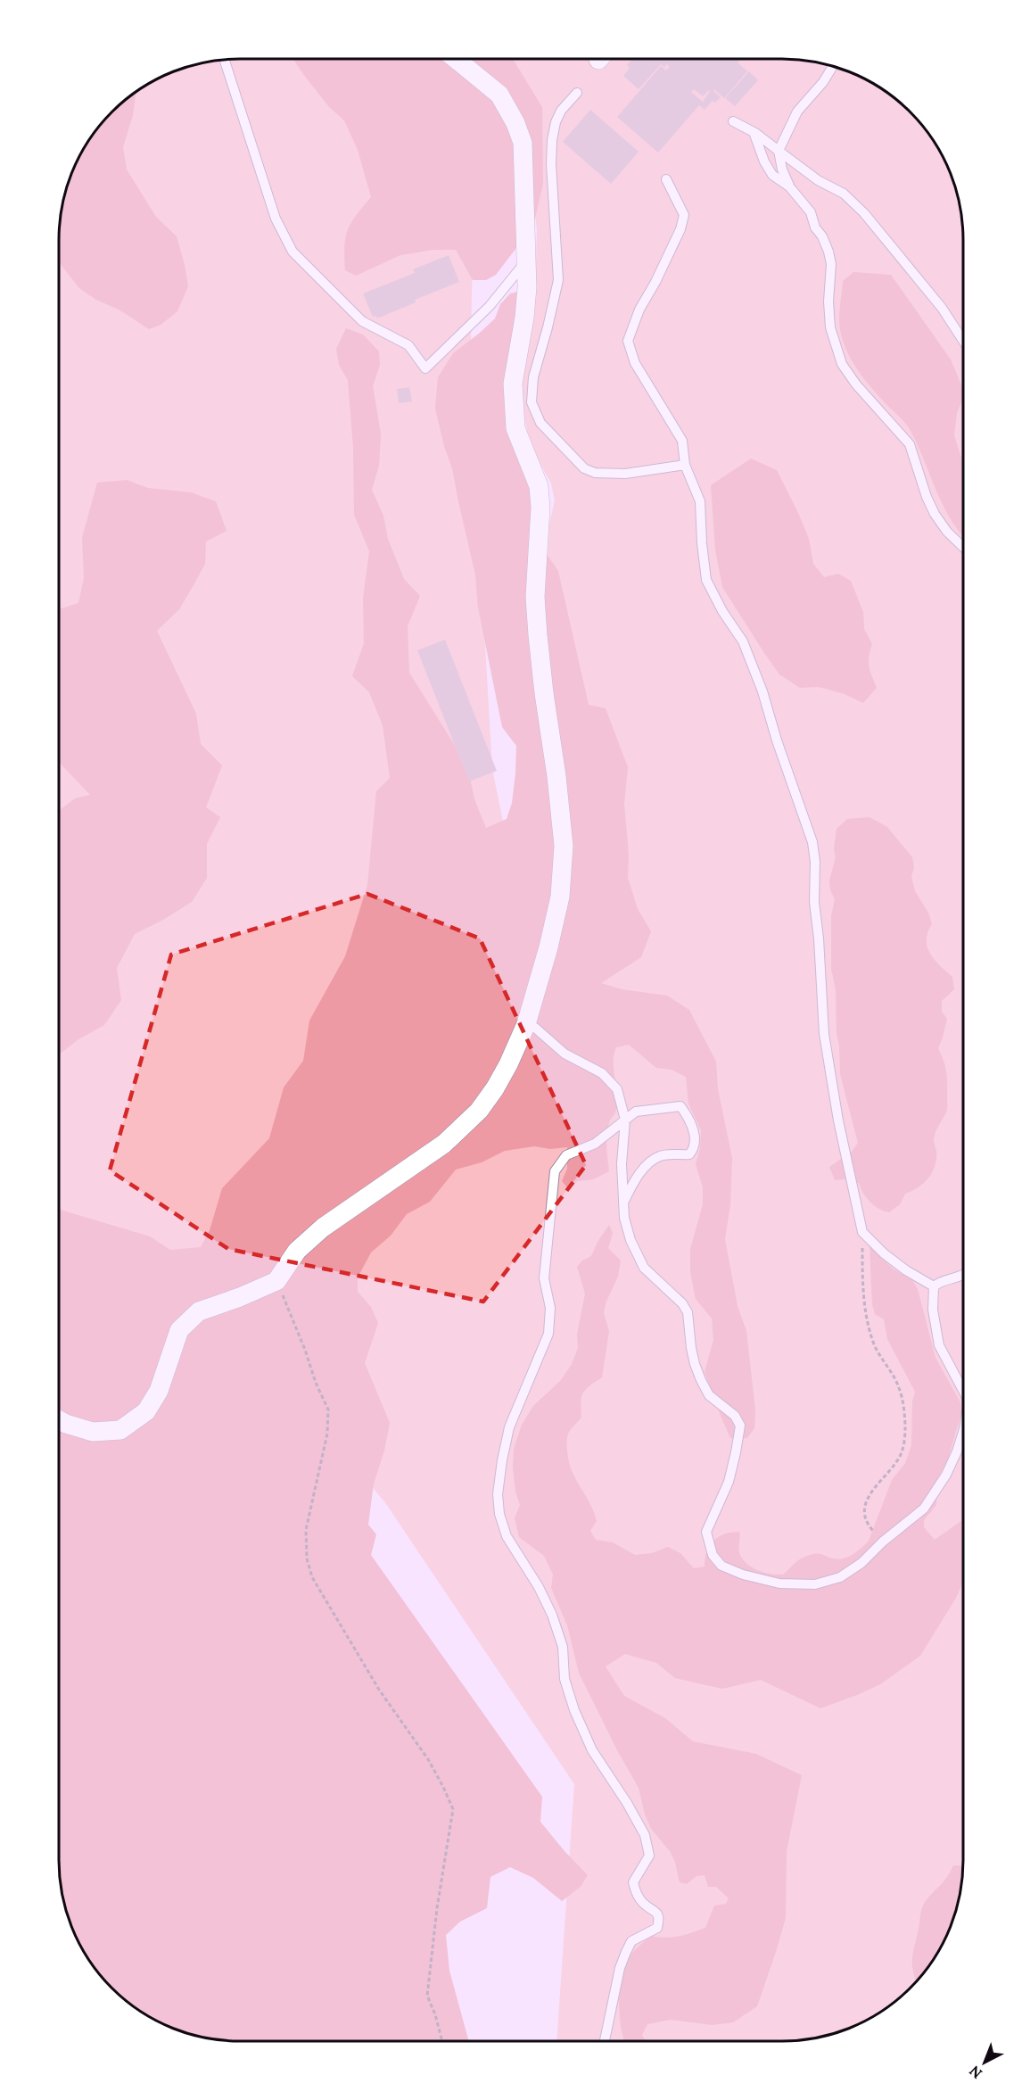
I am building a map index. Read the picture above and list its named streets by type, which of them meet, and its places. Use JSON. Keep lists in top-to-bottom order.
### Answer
{
  "north": "bottom left"
}
